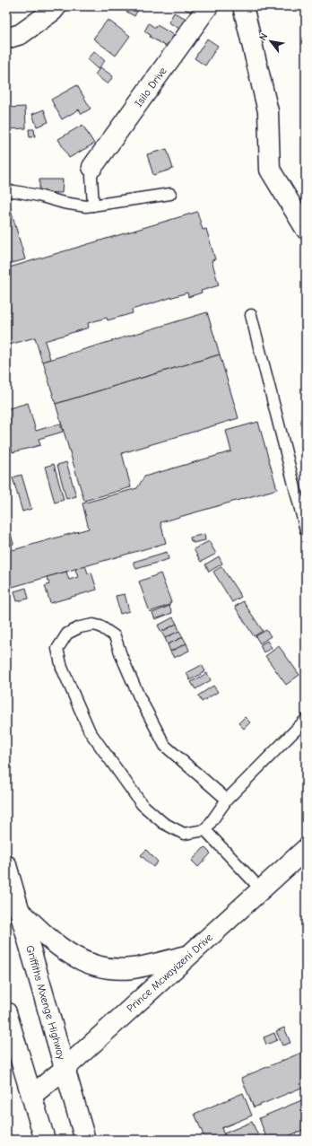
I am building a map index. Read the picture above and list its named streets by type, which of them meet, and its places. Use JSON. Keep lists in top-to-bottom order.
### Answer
{
  "streets": {
    "street": ["Isilo Drive", "Prince Mcwayizeni Drive", "Griffiths Mxenge Highway"]
  },
  "crossings": [
    ["Prince Mcwayizeni Drive", "Griffiths Mxenge Highway"]
  ],
  "north": "top left"
}
